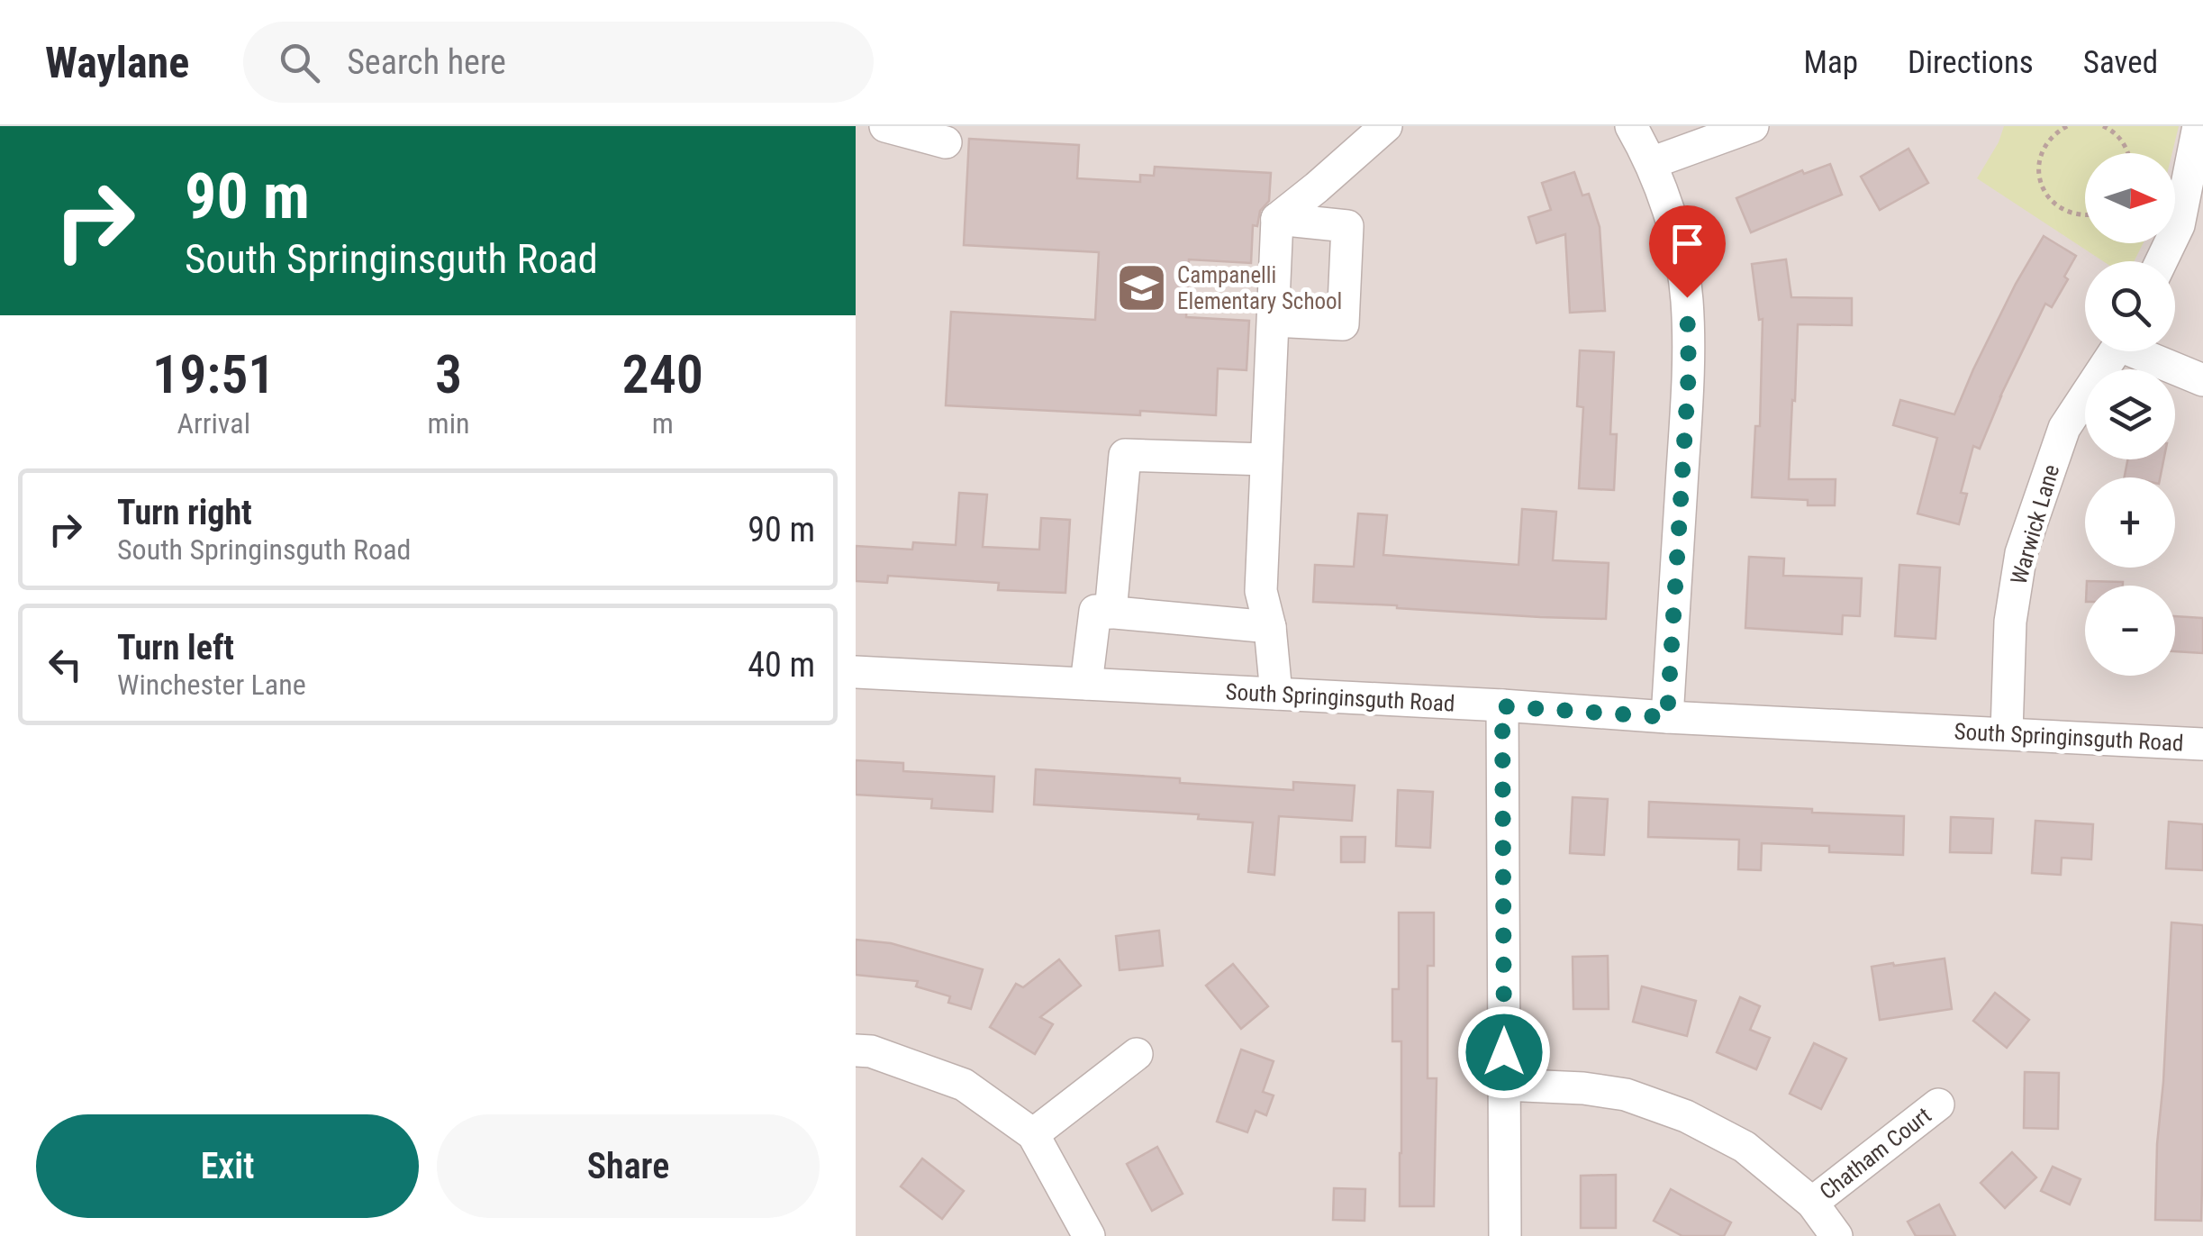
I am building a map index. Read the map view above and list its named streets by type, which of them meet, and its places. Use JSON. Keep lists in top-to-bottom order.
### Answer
{
  "streets": {
    "street": ["Warwick Lane", "South Springinsguth Road", "Chatham Court"]
  },
  "crossings": [
    ["Warwick Lane", "South Springinsguth Road"]
  ],
  "places": {
    "school or university": ["Campanelli Elementary School"]
  },
  "north": "right",
  "page": {
    "header": "Waylane",
    "search": "Search here",
    "nav": ["Map", "Directions", "Saved"],
    "turn": ["90 m", "South Springinsguth Road"],
    "map_buttons": ["+", "−"],
    "eta": [
      "19:51",
      "Arrival",
      "3",
      "min",
      "240",
      "m"
    ],
    "list": [
      {
        "name": "Turn right",
        "note": "South Springinsguth Road",
        "value": "90 m"
      },
      {
        "name": "Turn left",
        "note": "Winchester Lane",
        "value": "40 m"
      }
    ],
    "buttons": ["Exit", "Share"]
  }
}
